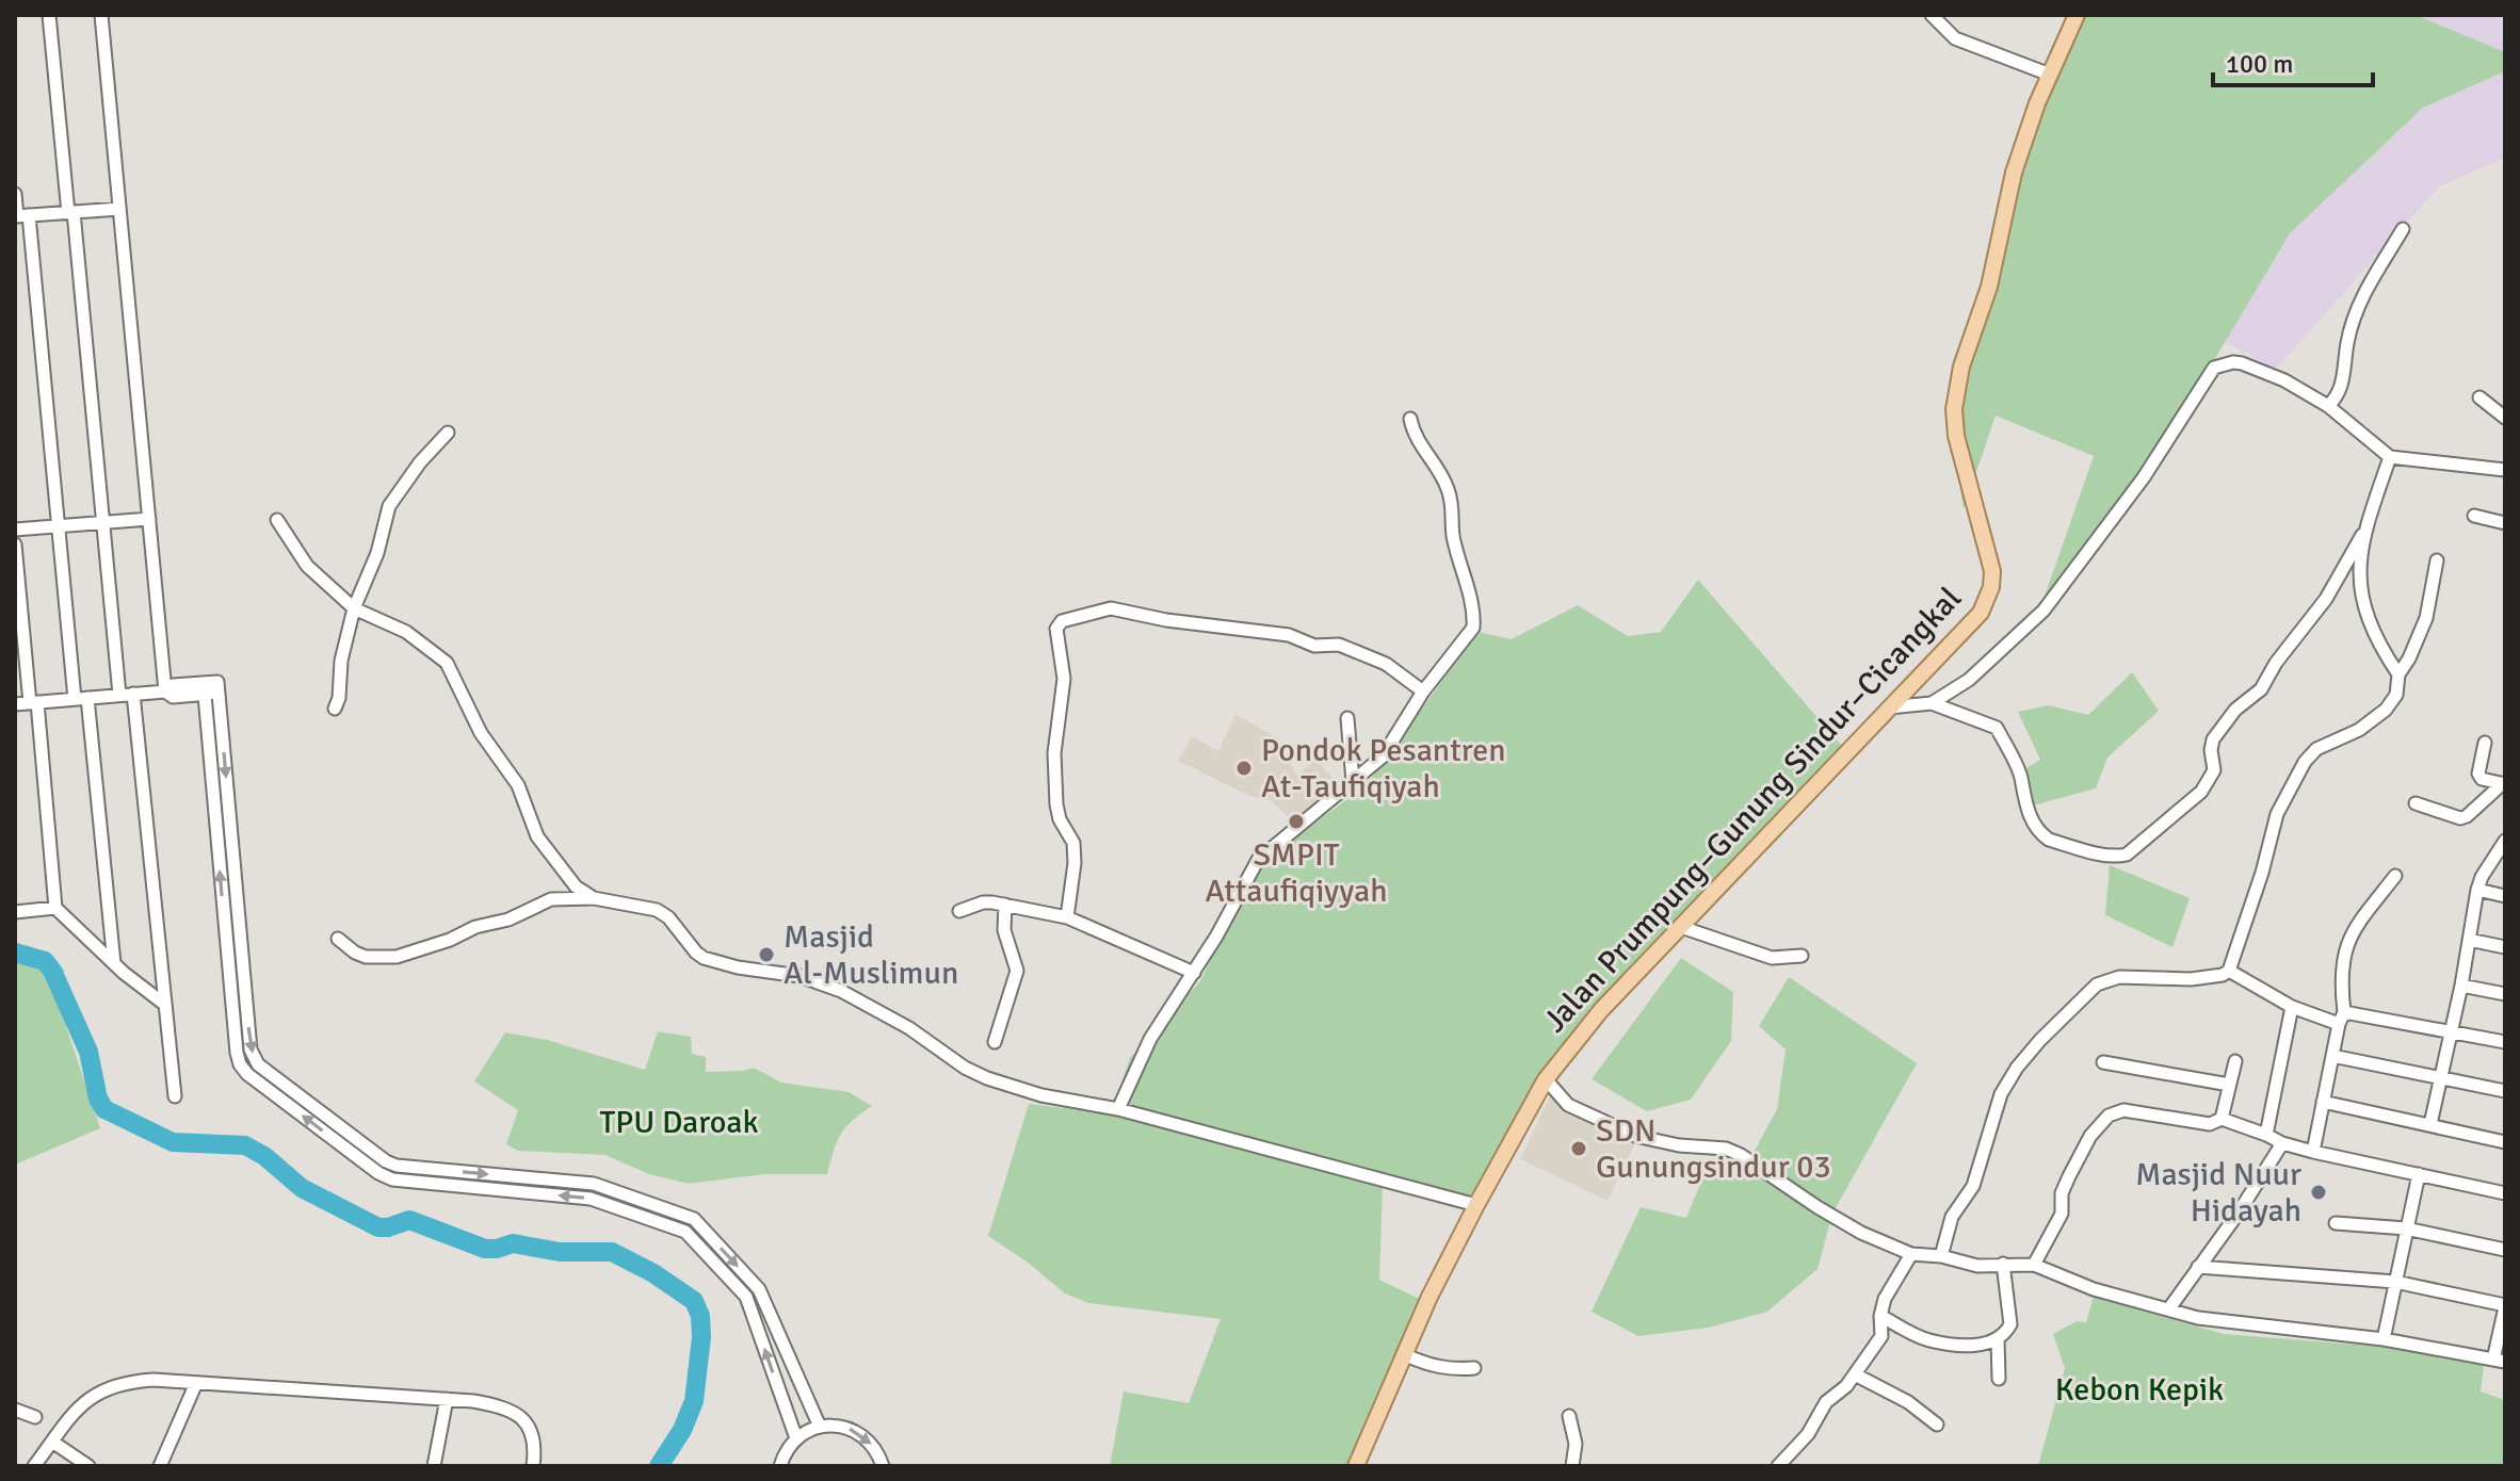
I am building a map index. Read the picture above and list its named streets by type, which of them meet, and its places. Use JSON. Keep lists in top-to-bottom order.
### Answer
{
  "streets": {
    "main road": ["Jalan Prumpung–Gunung Sindur–Cicangkal"]
  },
  "parks": ["TPU Daroak", "Kebon Kepik"],
  "places": [
    "Pondok Pesantren At-Taufiqiyah",
    "SMPIT Attaufiqiyyah",
    "Masjid Al-Muslimun",
    "SDN Gunungsindur 03",
    "Masjid Nuur Hidayah"
  ],
  "scale_bar": "100 m"
}
